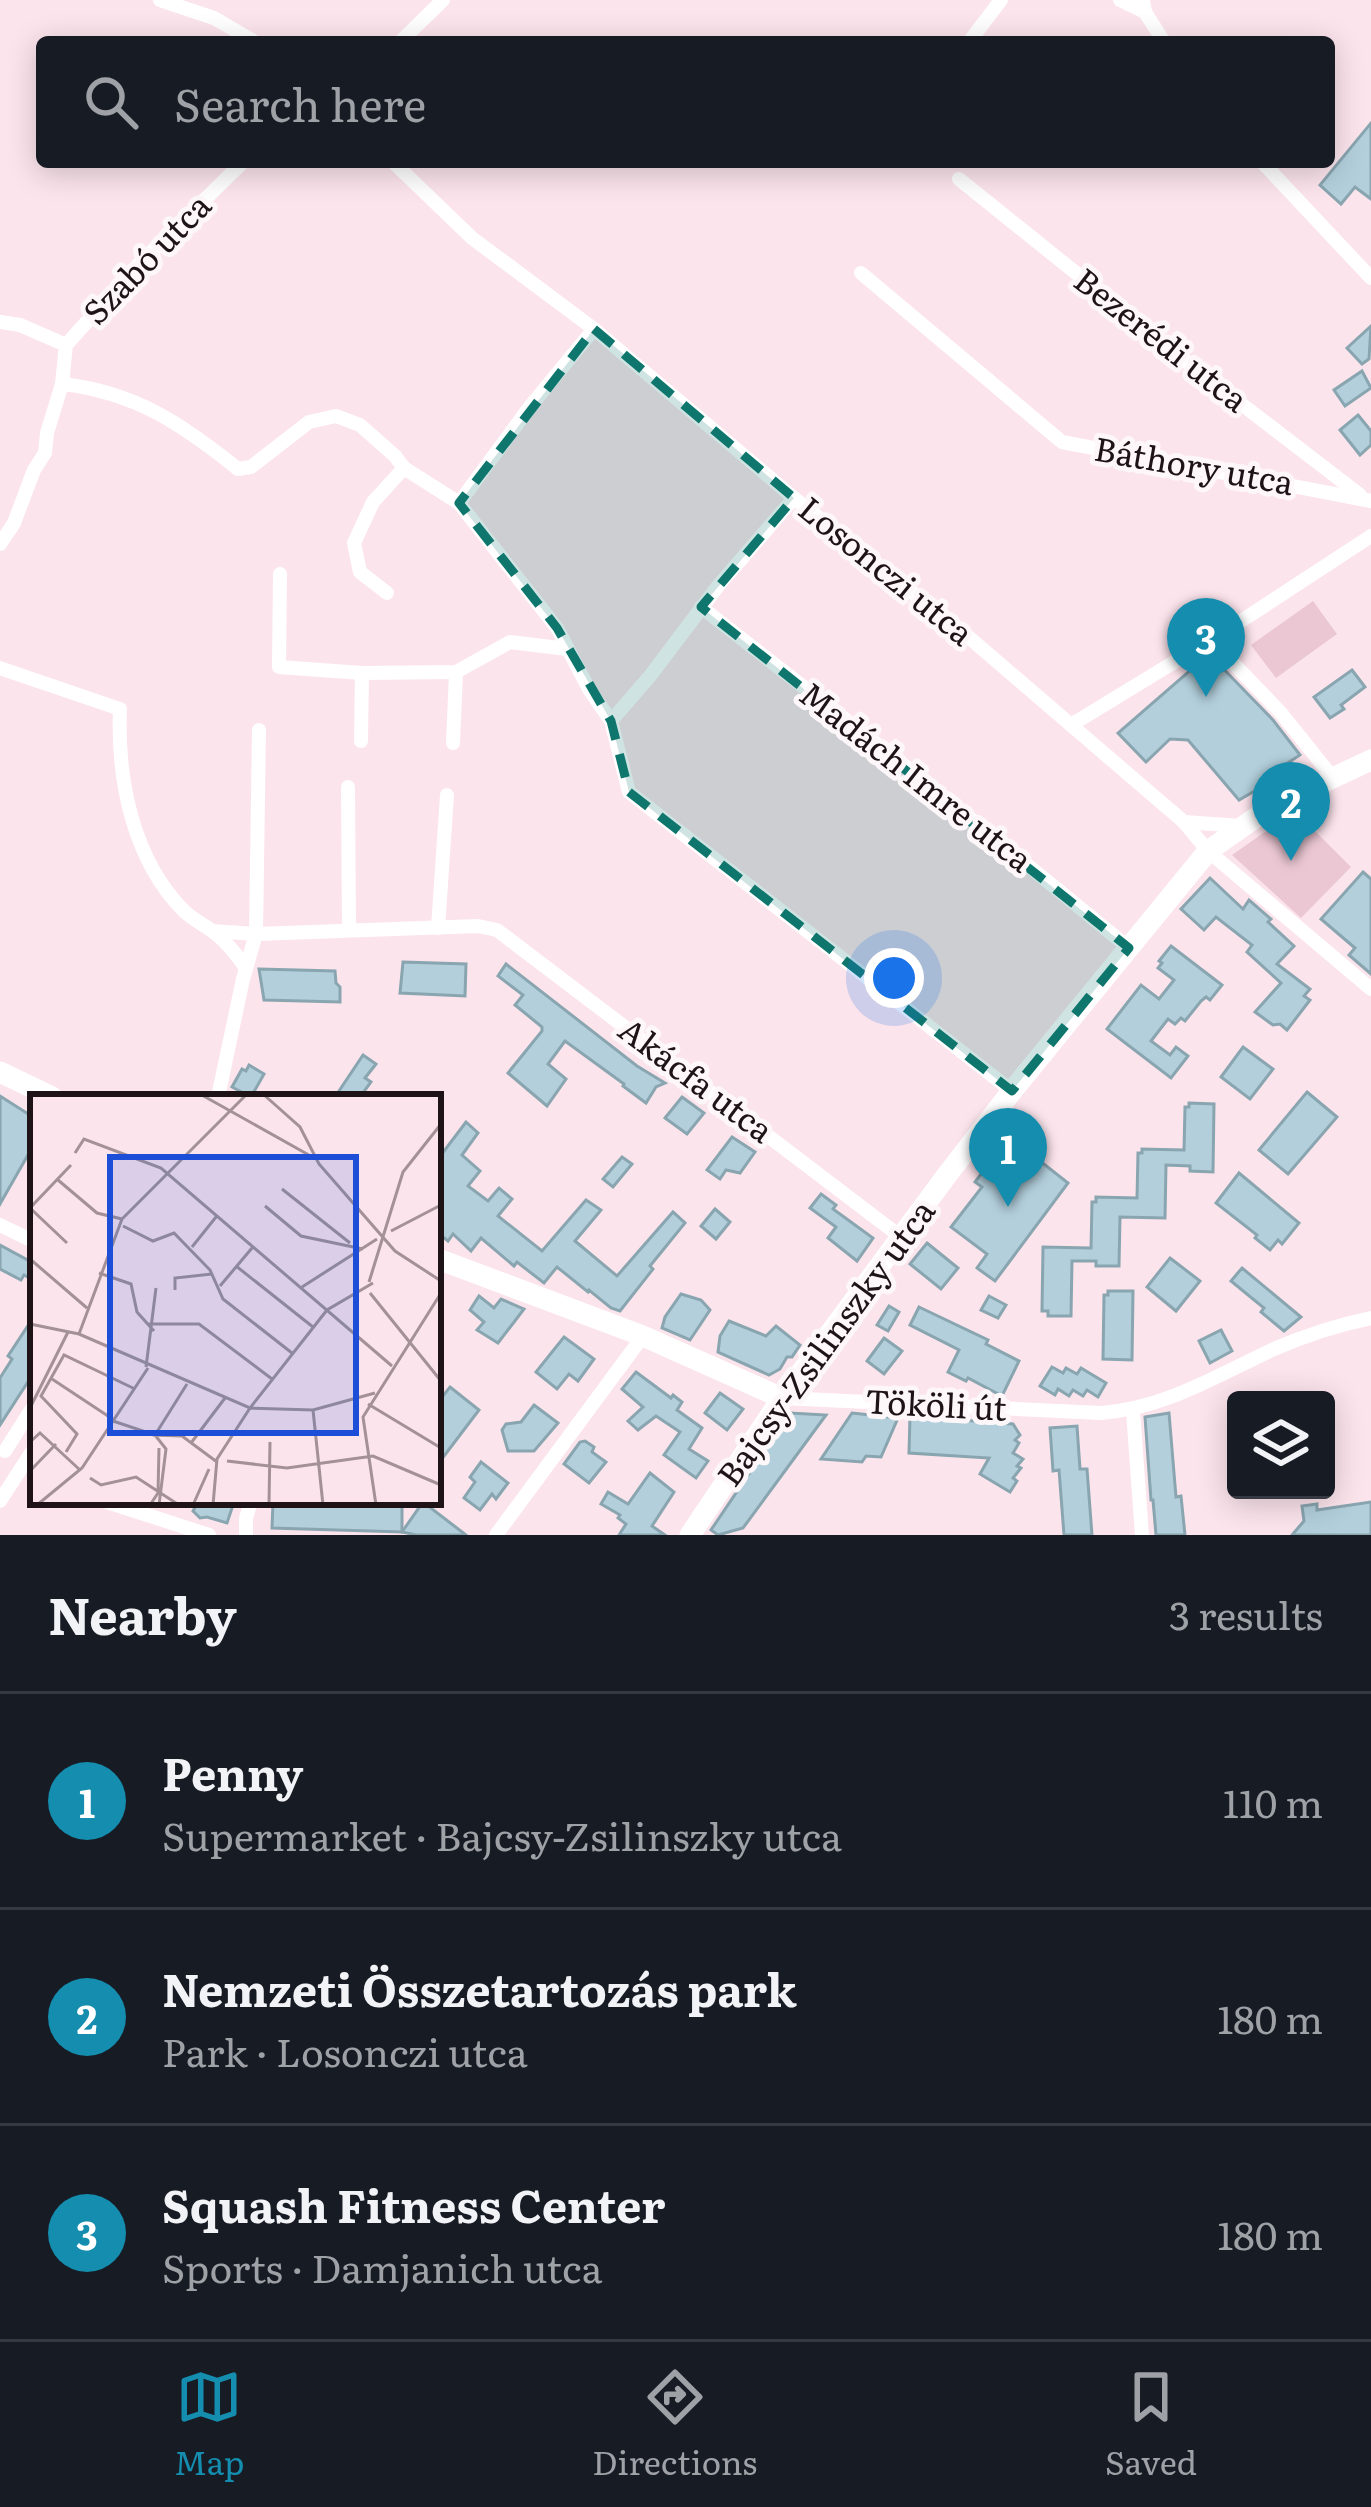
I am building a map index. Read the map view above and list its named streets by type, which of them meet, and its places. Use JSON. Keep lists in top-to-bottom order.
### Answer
{
  "streets": {
    "street": [
      "Szabó utca",
      "Bezerédi utca",
      "Báthory utca",
      "Losonczi utca",
      "Madách Imre utca",
      "Akácfa utca",
      "Bajcsy-Zsilinszky utca",
      "Tököli út"
    ]
  },
  "crossings": [
    ["Bezerédi utca", "Báthory utca"],
    ["Losonczi utca", "Bajcsy-Zsilinszky utca"],
    ["Madách Imre utca", "Bajcsy-Zsilinszky utca"],
    ["Akácfa utca", "Bajcsy-Zsilinszky utca"],
    ["Bajcsy-Zsilinszky utca", "Tököli út"]
  ],
  "page": {
    "search": "Search here",
    "pins": ["3", "2", "1"],
    "heading": ["Nearby", "3 results"],
    "list": [
      {
        "mark": "1",
        "name": "Penny",
        "note": "Supermarket · Bajcsy-Zsilinszky utca",
        "value": "110 m"
      },
      {
        "mark": "2",
        "name": "Nemzeti Összetartozás park",
        "note": "Park · Losonczi utca",
        "value": "180 m"
      },
      {
        "mark": "3",
        "name": "Squash Fitness Center",
        "note": "Sports · Damjanich utca",
        "value": "180 m"
      }
    ],
    "nav": ["Map", "Directions", "Saved"]
  }
}
